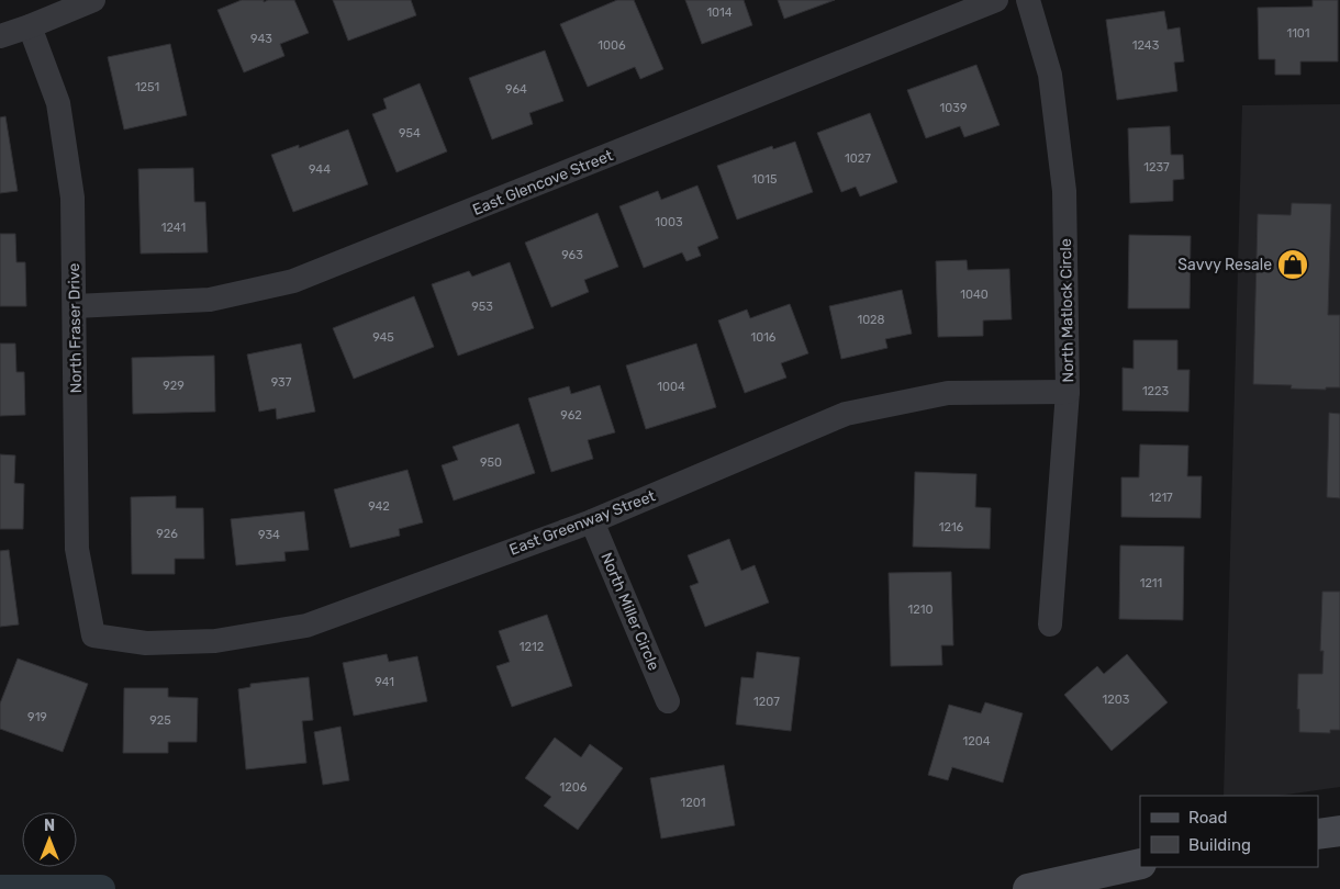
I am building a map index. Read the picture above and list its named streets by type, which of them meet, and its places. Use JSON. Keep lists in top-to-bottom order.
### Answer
{
  "streets": {
    "street": [
      "East Glencove Street",
      "North Matlock Circle",
      "North Fraser Drive",
      "East Greenway Street",
      "North Miller Circle"
    ]
  },
  "crossings": [
    ["East Glencove Street", "North Fraser Drive"],
    ["North Matlock Circle", "East Greenway Street"],
    ["North Fraser Drive", "East Greenway Street"],
    ["East Greenway Street", "North Miller Circle"]
  ],
  "places": {
    "shop": ["Savvy Resale"]
  },
  "house_numbers": [
    "1014",
    "1101",
    "943",
    "1006",
    "1243",
    "1251",
    "964",
    "1039",
    "954",
    "1027",
    "1237",
    "944",
    "1015",
    "1003",
    "1241",
    "963",
    "1040",
    "953",
    "1028",
    "945",
    "1016",
    "937",
    "929",
    "1004",
    "1223",
    "962",
    "950",
    "1217",
    "942",
    "1216",
    "926",
    "934",
    "1211",
    "1210",
    "1212",
    "941",
    "1203",
    "1207",
    "919",
    "925",
    "1204",
    "1206",
    "1201"
  ],
  "legend": ["Road", "Building"],
  "north": "top"
}
